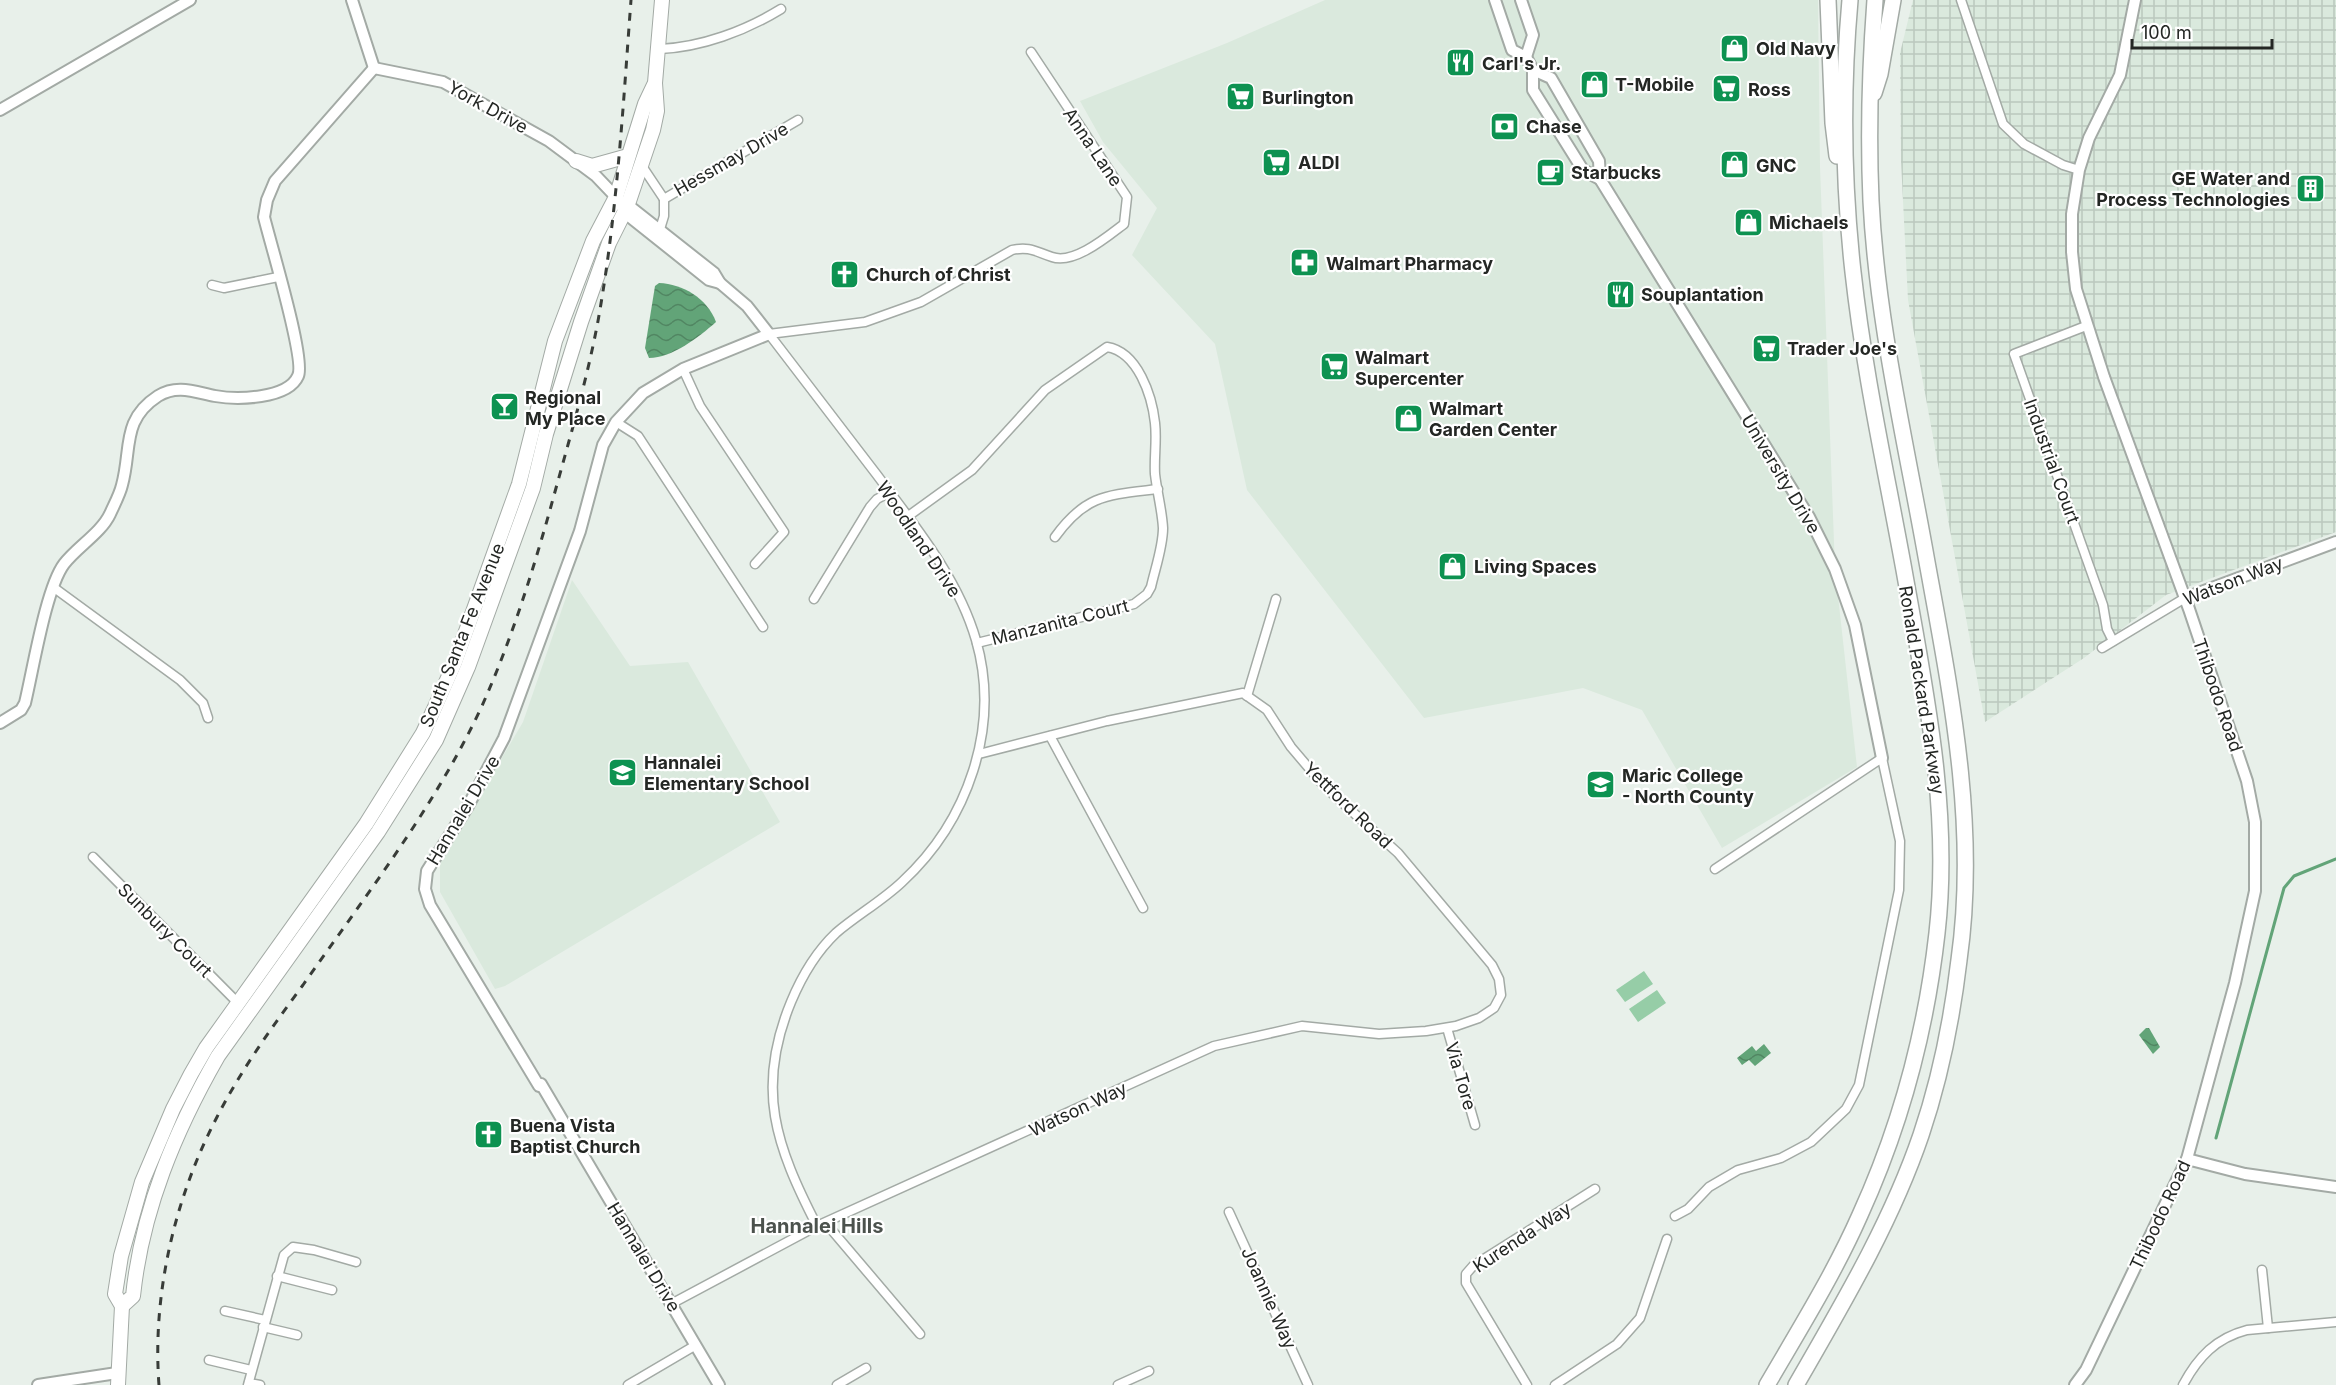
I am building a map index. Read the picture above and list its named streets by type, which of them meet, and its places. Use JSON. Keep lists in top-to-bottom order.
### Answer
{
  "streets": {
    "highway": ["Ronald Packard Parkway"],
    "main road": ["South Santa Fe Avenue"],
    "street": [
      "York Drive",
      "Anna Lane",
      "Hessmay Drive",
      "Industrial Court",
      "University Drive",
      "Woodland Drive",
      "Watson Way",
      "Manzanita Court",
      "Thibodo Road",
      "Yettford Road",
      "Hannalei Drive",
      "Sunbury Court",
      "Via Tore",
      "Kurenda Way",
      "Joannie Way"
    ]
  },
  "crossings": [
    ["York Drive", "Woodland Drive"],
    ["York Drive", "South Santa Fe Avenue"],
    ["Anna Lane", "Woodland Drive"],
    ["Anna Lane", "Hannalei Drive"],
    ["Hessmay Drive", "Woodland Drive"],
    ["Hessmay Drive", "South Santa Fe Avenue"],
    ["Industrial Court", "Watson Way"],
    ["Industrial Court", "Thibodo Road"],
    ["Woodland Drive", "Watson Way"],
    ["Woodland Drive", "Manzanita Court"],
    ["Woodland Drive", "South Santa Fe Avenue"],
    ["Woodland Drive", "Hannalei Drive"],
    ["Watson Way", "Thibodo Road"],
    ["Watson Way", "Yettford Road"],
    ["Watson Way", "Hannalei Drive"],
    ["Watson Way", "Via Tore"],
    ["South Santa Fe Avenue", "Sunbury Court"]
  ],
  "districts": ["Hannalei Hills"],
  "places": {
    "shop": [
      "Old Navy",
      "T-Mobile",
      "GNC",
      "Michaels",
      "Walmart Garden Center",
      "Living Spaces"
    ],
    "restaurant": ["Carl's Jr.", "Souplantation"],
    "supermarket": [
      "Ross",
      "Burlington",
      "ALDI",
      "Trader Joe's",
      "Walmart Supercenter"
    ],
    "bank": ["Chase"],
    "cafe": ["Starbucks"],
    "building": ["GE Water and Process Technologies"],
    "pharmacy": ["Walmart Pharmacy"],
    "church": ["Church of Christ", "Buena Vista Baptist Church"],
    "bar": ["Regional My Place"],
    "school or university": ["Hannalei Elementary School", "Maric College - North County"]
  },
  "scale_bar": "100 m"
}
